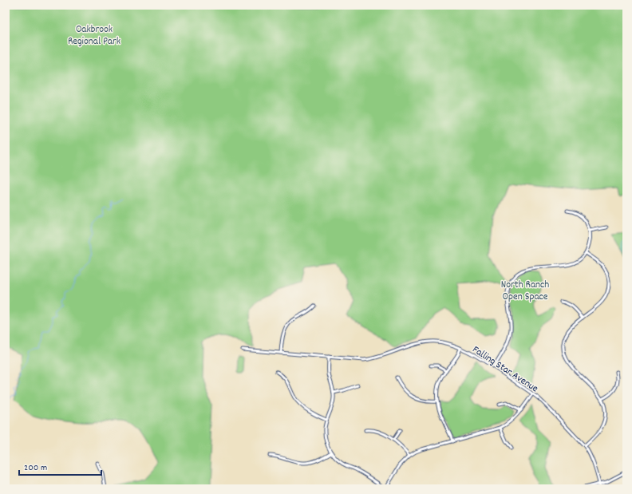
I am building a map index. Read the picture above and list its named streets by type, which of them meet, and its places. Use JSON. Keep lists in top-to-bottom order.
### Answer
{
  "streets": {
    "street": ["Falling Star Avenue"]
  },
  "parks": ["Oakbrook Regional Park", "North Ranch Open Space"],
  "scale_bar": "200 m"
}
